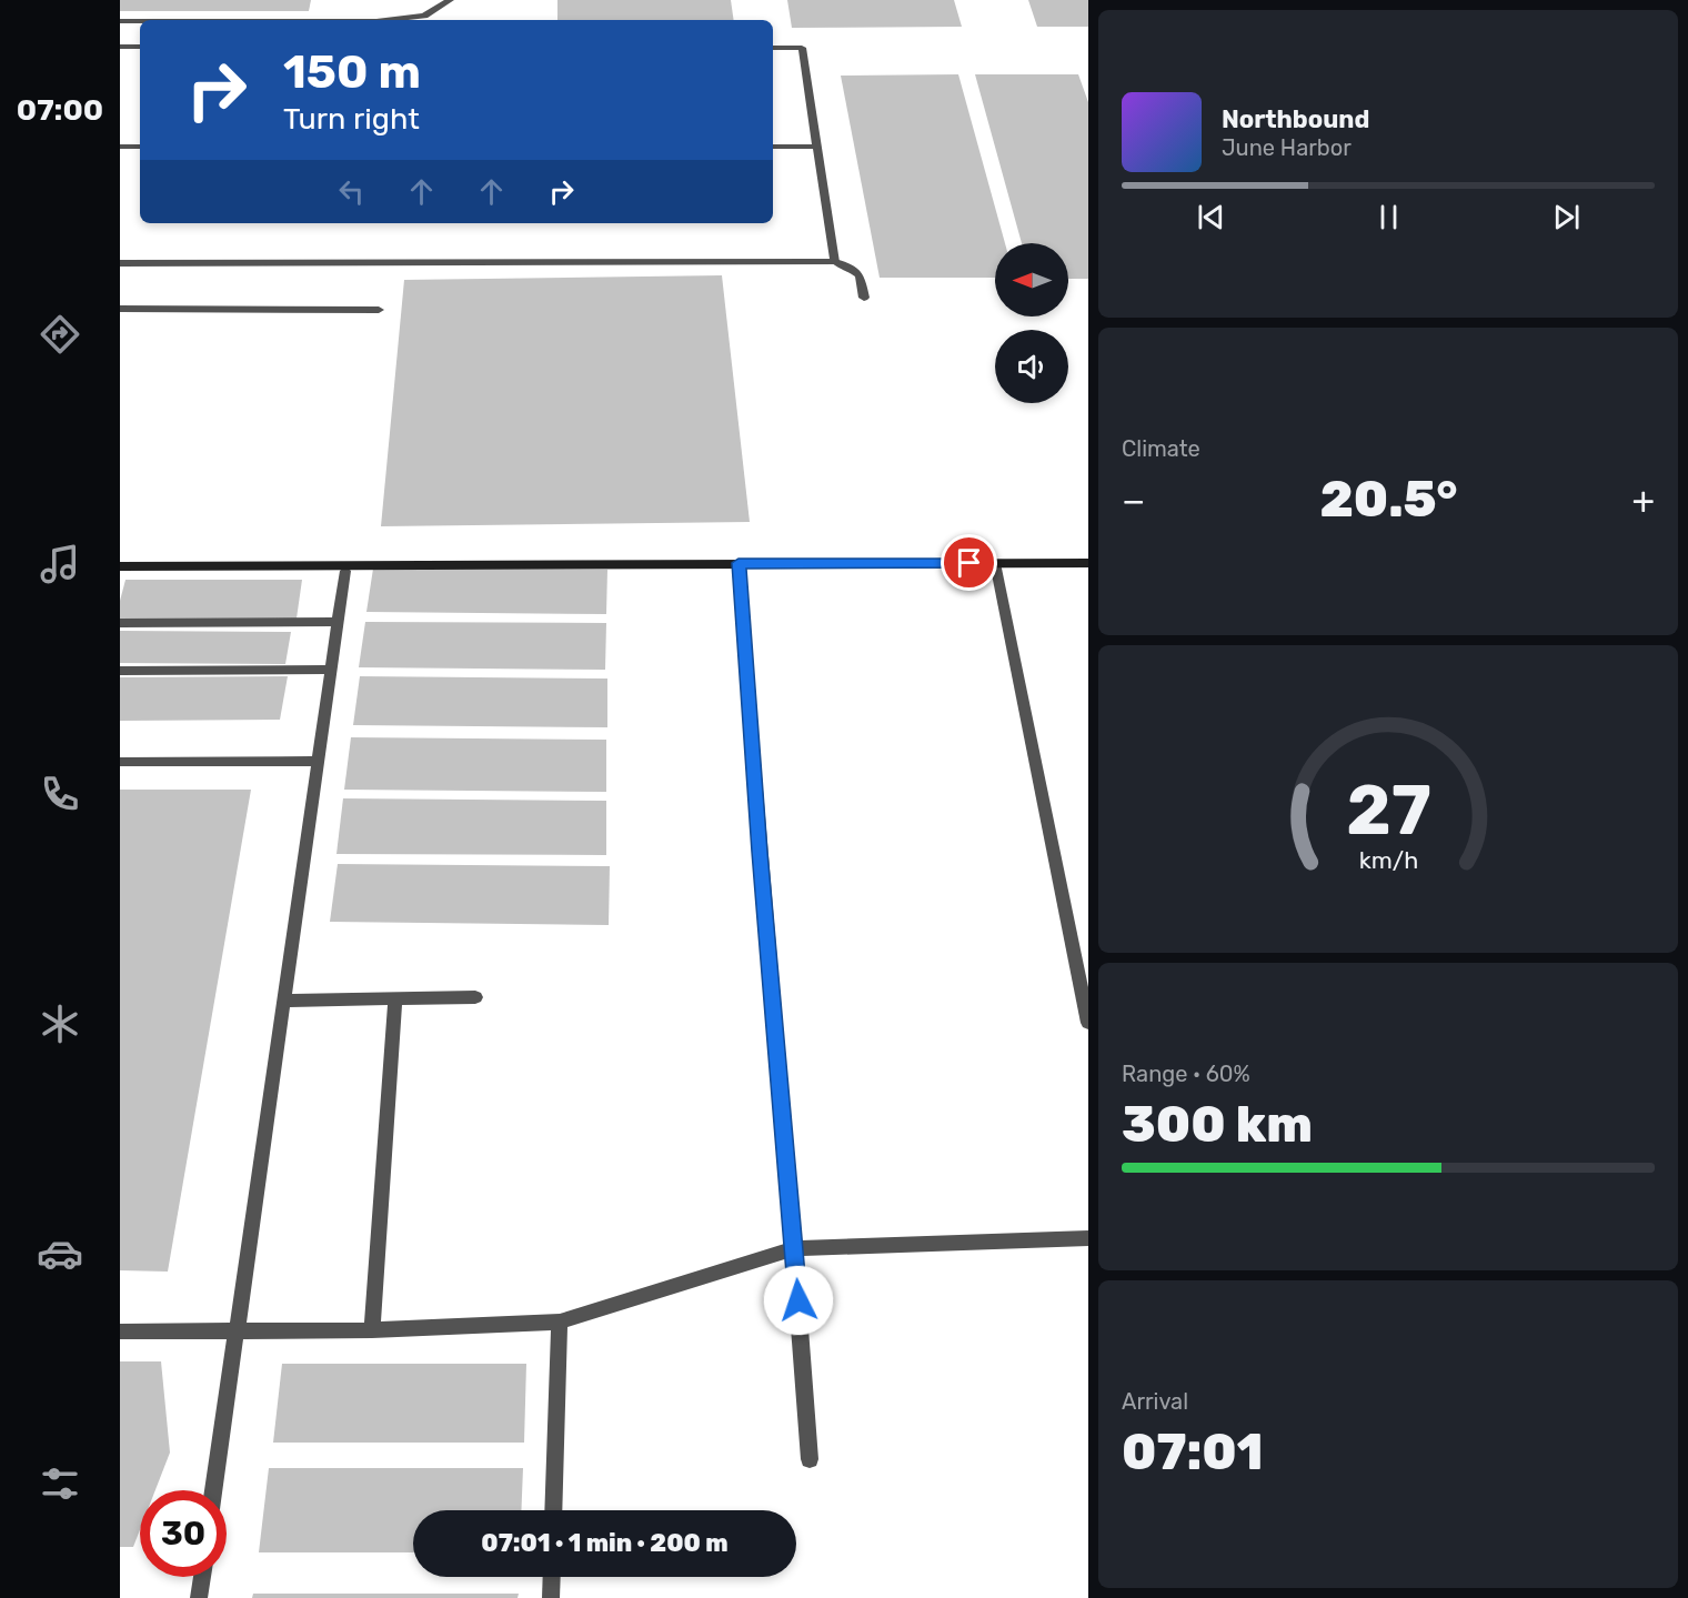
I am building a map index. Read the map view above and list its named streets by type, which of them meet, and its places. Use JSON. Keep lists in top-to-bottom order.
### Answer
{
  "north": "left",
  "page": {
    "tabs": "07:00",
    "turn": ["150 m", "Turn right"],
    "song": ["Northbound", "June Harbor"],
    "tile": [
      "Climate",
      ["Range · 60%", "300 km"],
      ["Arrival", "07:01"]
    ],
    "heat": ["−", "20.5°", "+"],
    "limit": "30",
    "trip": "07:01 · 1 min · 200 m",
    "gauge": ["27", "km/h"]
  }
}
